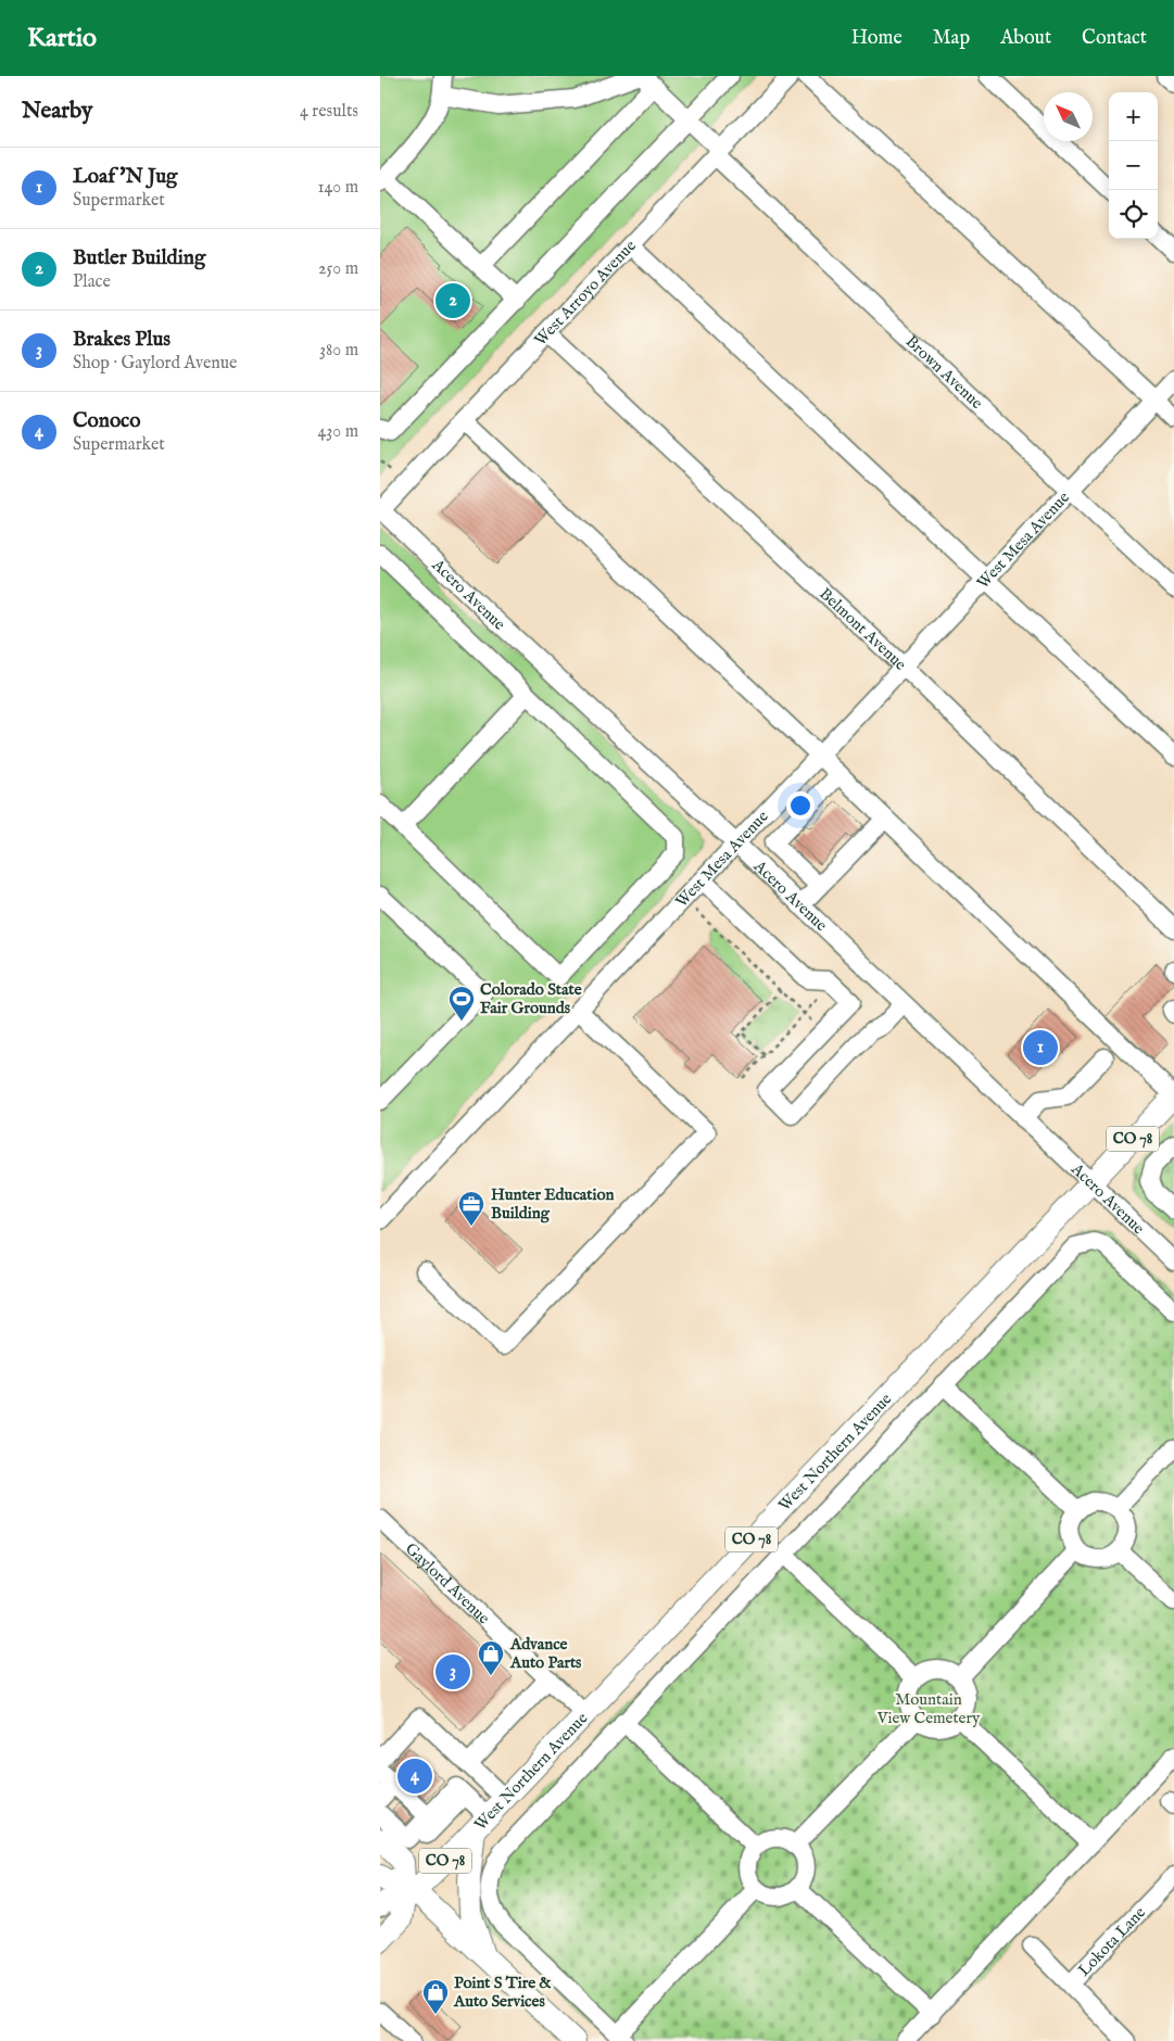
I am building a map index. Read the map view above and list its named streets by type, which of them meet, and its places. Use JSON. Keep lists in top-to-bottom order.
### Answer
{
  "streets": {
    "main road": ["CO 78", "West Northern Avenue"],
    "street": [
      "West Arroyo Avenue",
      "Brown Avenue",
      "West Mesa Avenue",
      "Acero Avenue",
      "Belmont Avenue",
      "Gaylord Avenue",
      "Lokota Lane"
    ]
  },
  "crossings": [
    ["West Arroyo Avenue", "Brown Avenue"],
    ["West Arroyo Avenue", "Acero Avenue"],
    ["West Arroyo Avenue", "Belmont Avenue"],
    ["Brown Avenue", "West Mesa Avenue"],
    ["West Mesa Avenue", "Acero Avenue"],
    ["West Mesa Avenue", "Belmont Avenue"],
    ["Acero Avenue", "West Northern Avenue"],
    ["West Northern Avenue", "Gaylord Avenue"]
  ],
  "parks": ["Mountain View Cemetery"],
  "places": {
    "sports": ["Colorado State Fair Grounds"],
    "office": ["Hunter Education Building"],
    "shop": ["Advance Auto Parts", "Point S Tire & Auto Services"]
  },
  "north": "top left",
  "page": {
    "header": "Kartio",
    "nav": [
      "Home",
      "Map",
      "About",
      "Contact"
    ],
    "heading": ["Nearby", "4 results"],
    "map_buttons": ["+", "−"],
    "list": [
      {
        "mark": "1",
        "name": "Loaf 'N Jug",
        "note": "Supermarket",
        "value": "140 m"
      },
      {
        "mark": "2",
        "name": "Butler Building",
        "note": "Place",
        "value": "250 m"
      },
      {
        "mark": "3",
        "name": "Brakes Plus",
        "note": "Shop · Gaylord Avenue",
        "value": "380 m"
      },
      {
        "mark": "4",
        "name": "Conoco",
        "note": "Supermarket",
        "value": "430 m"
      }
    ],
    "pins": [
      "2",
      "1",
      "3",
      "4"
    ]
  }
}
